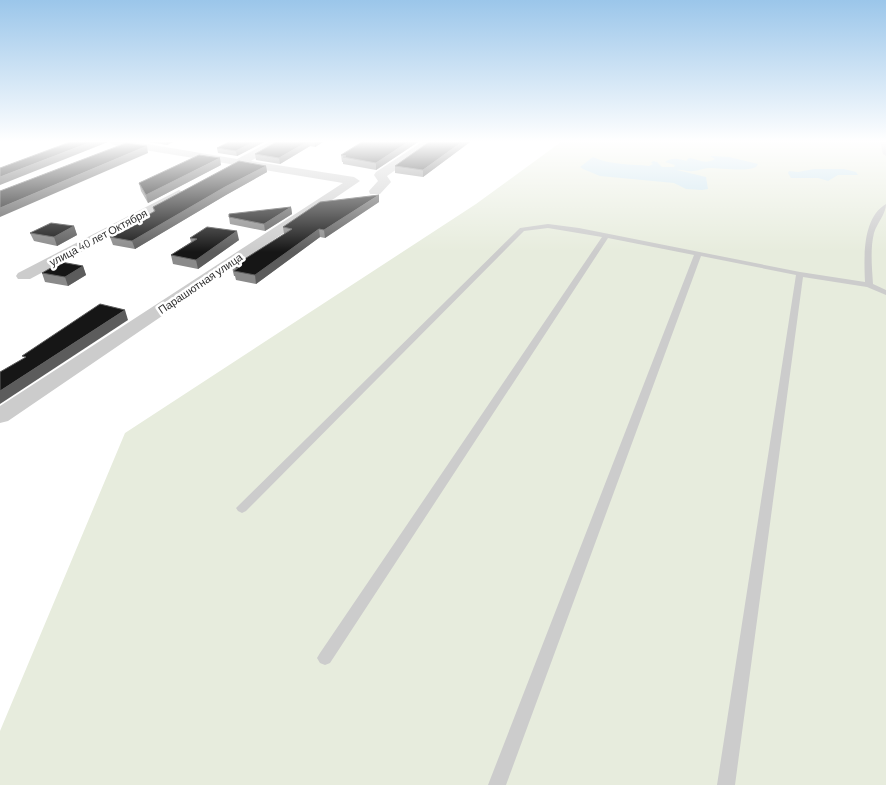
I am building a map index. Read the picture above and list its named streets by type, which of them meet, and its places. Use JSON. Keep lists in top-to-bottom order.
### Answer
{
  "streets": {
    "street": ["улица 40 лет Октября", "Парашютная улица"]
  }
}
